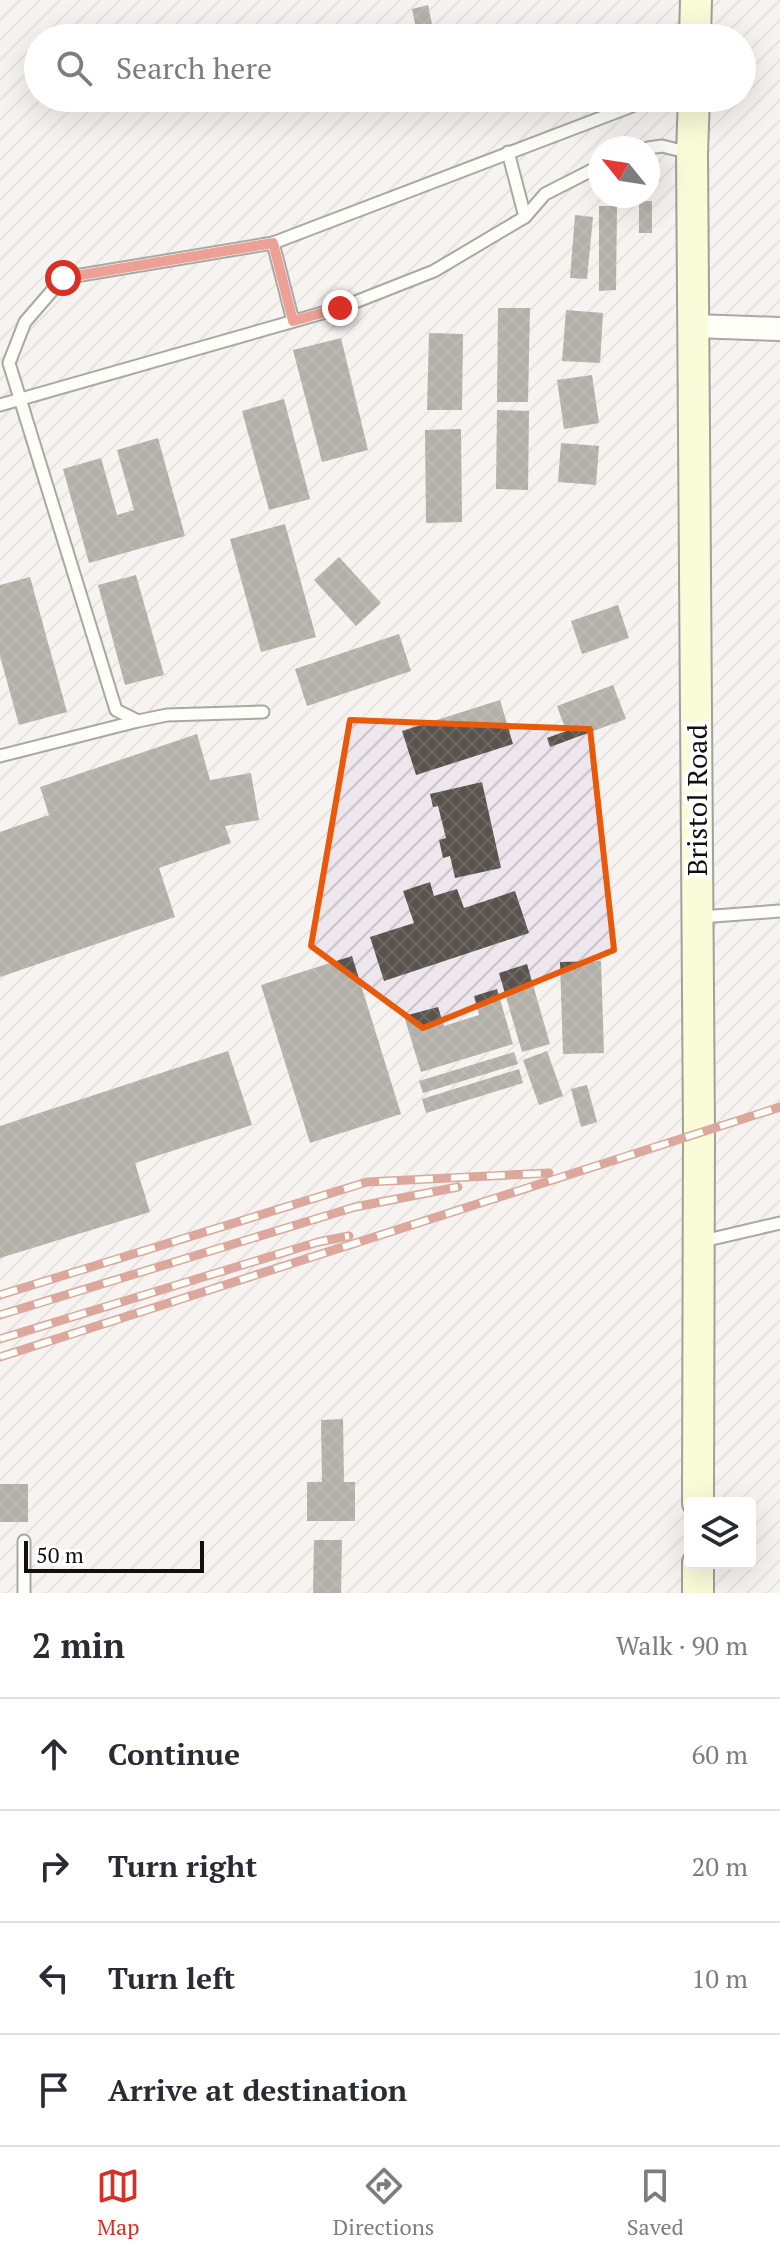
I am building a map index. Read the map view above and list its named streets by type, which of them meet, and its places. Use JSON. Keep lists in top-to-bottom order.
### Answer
{
  "streets": {
    "street": ["Bristol Road"]
  },
  "scale_bar": "50 m",
  "north": "top left",
  "page": {
    "search": "Search here",
    "scale": "50 m",
    "heading": ["2 min", "Walk · 90 m"],
    "list": [
      ["Continue", "60 m"],
      ["Turn right", "20 m"],
      ["Turn left", "10 m"],
      "Arrive at destination"
    ],
    "nav": ["Map", "Directions", "Saved"]
  }
}
